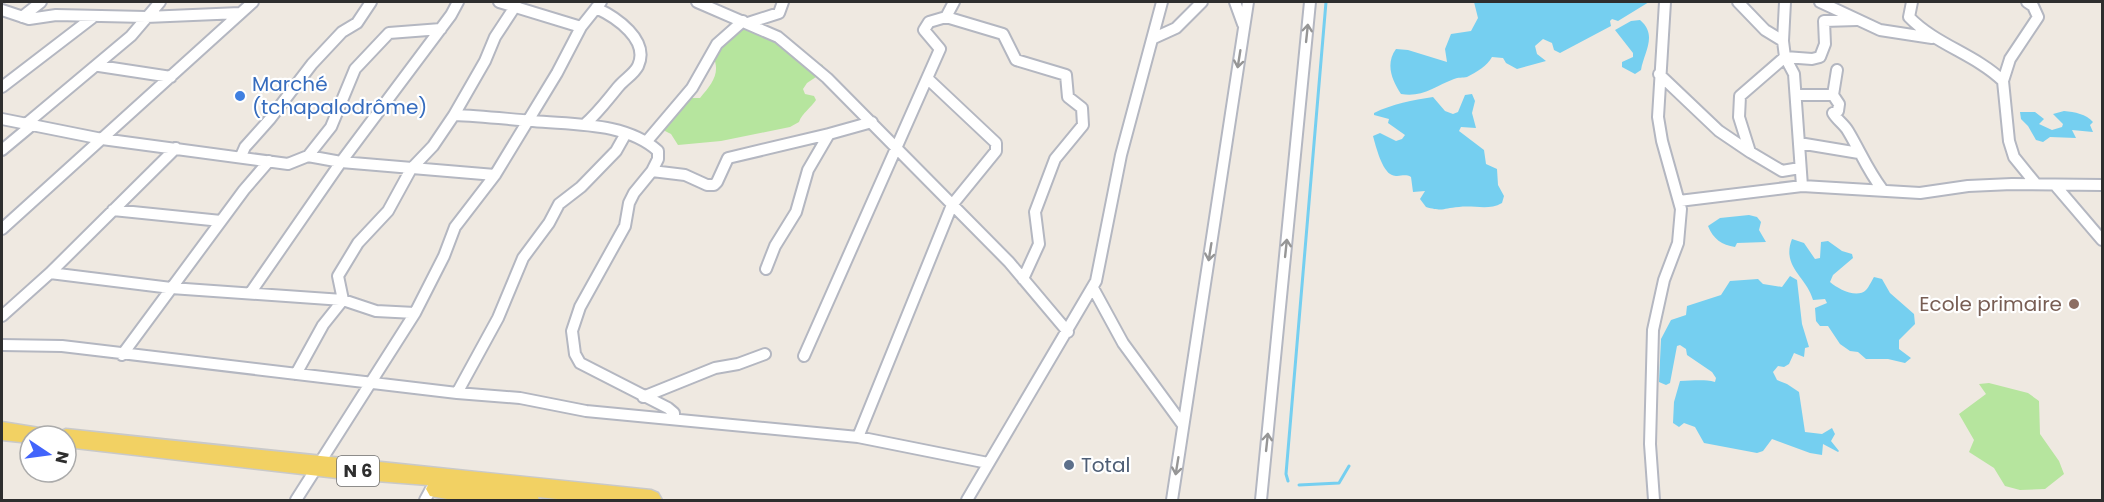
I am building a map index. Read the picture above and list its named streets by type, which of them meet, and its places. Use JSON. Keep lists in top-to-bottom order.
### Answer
{
  "streets": {
    "main road": ["N 6"]
  },
  "places": ["Marché (tchapalodrôme)", "Ecole primaire", "Total"],
  "north": "right"
}
